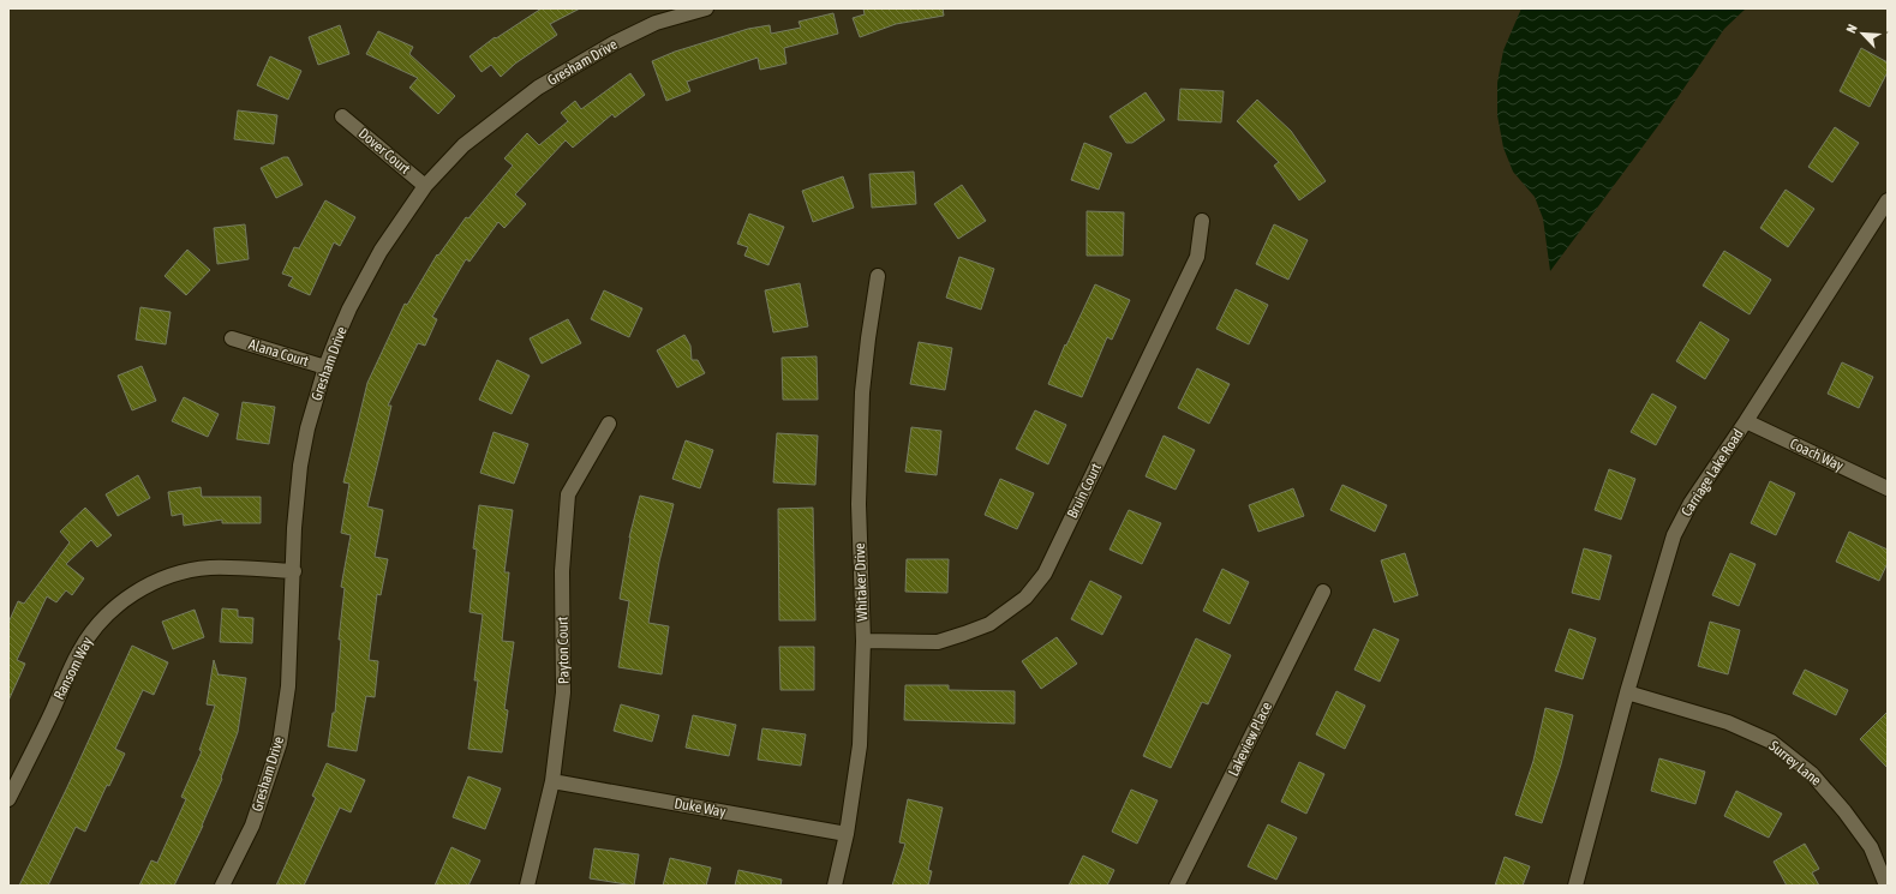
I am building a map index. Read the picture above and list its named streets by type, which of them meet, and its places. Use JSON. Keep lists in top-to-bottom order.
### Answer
{
  "streets": {
    "street": [
      "Gresham Drive",
      "Dover Court",
      "Alana Court",
      "Coach Way",
      "Carriage Lake Road",
      "Bruin Court",
      "Whitaker Drive",
      "Payton Court",
      "Ransom Way",
      "Lakeview Place",
      "Surrey Lane",
      "Duke Way"
    ]
  },
  "crossings": [
    ["Gresham Drive", "Dover Court"],
    ["Gresham Drive", "Alana Court"],
    ["Gresham Drive", "Ransom Way"],
    ["Coach Way", "Carriage Lake Road"],
    ["Carriage Lake Road", "Surrey Lane"],
    ["Bruin Court", "Whitaker Drive"],
    ["Whitaker Drive", "Duke Way"],
    ["Payton Court", "Duke Way"]
  ],
  "north": "top left"
}
